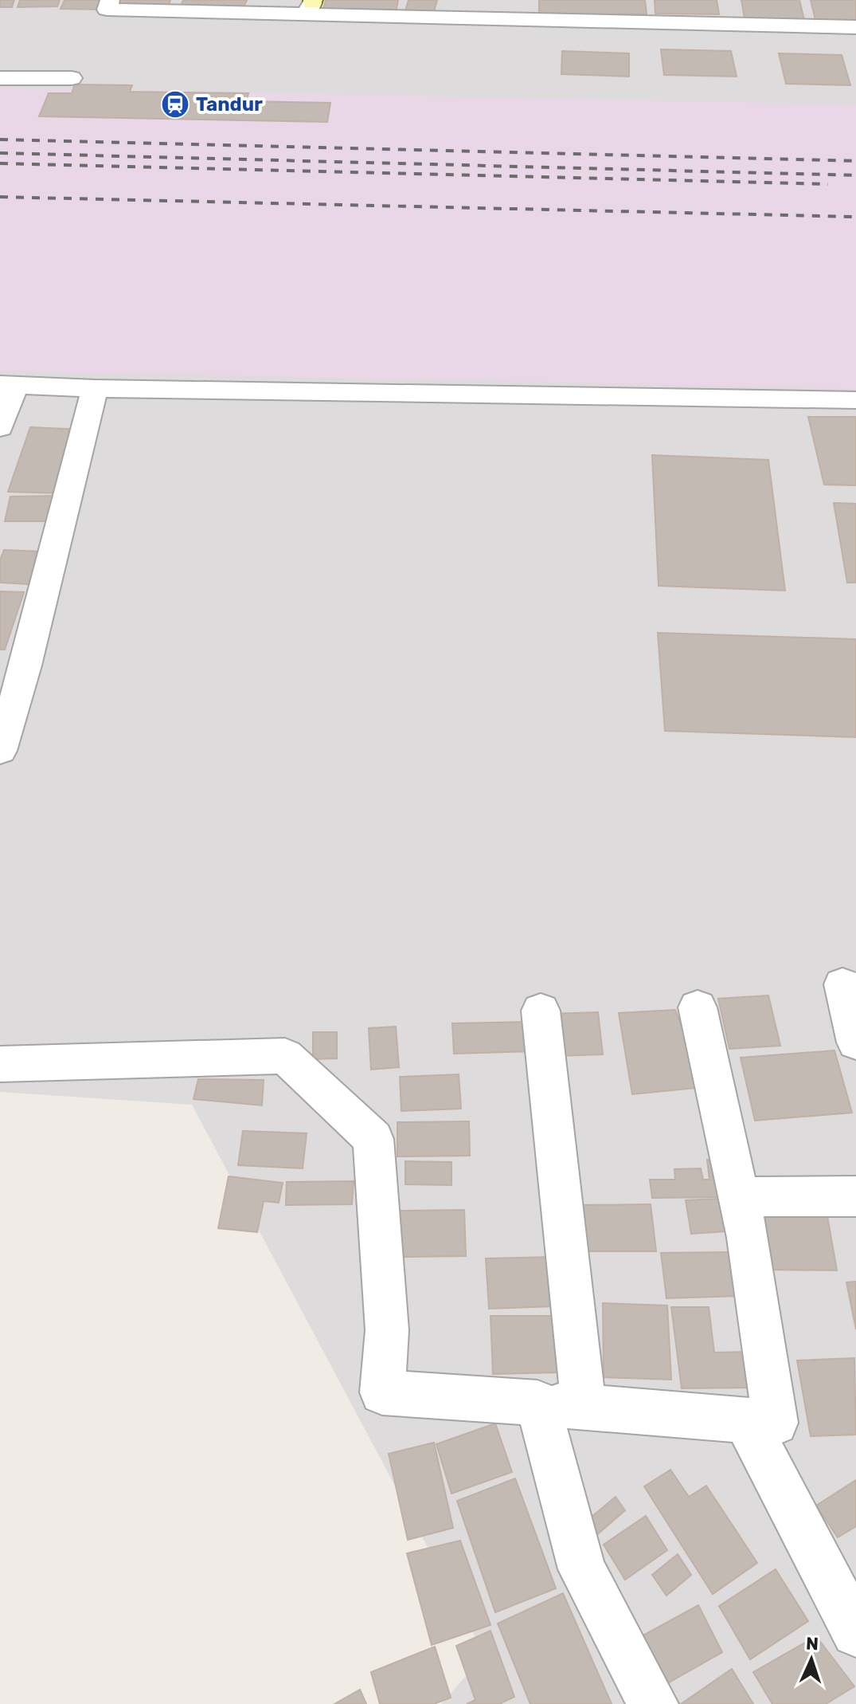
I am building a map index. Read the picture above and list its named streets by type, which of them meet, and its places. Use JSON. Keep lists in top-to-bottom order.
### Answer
{
  "places": {
    "station": ["Tandur"]
  },
  "north": "top"
}
